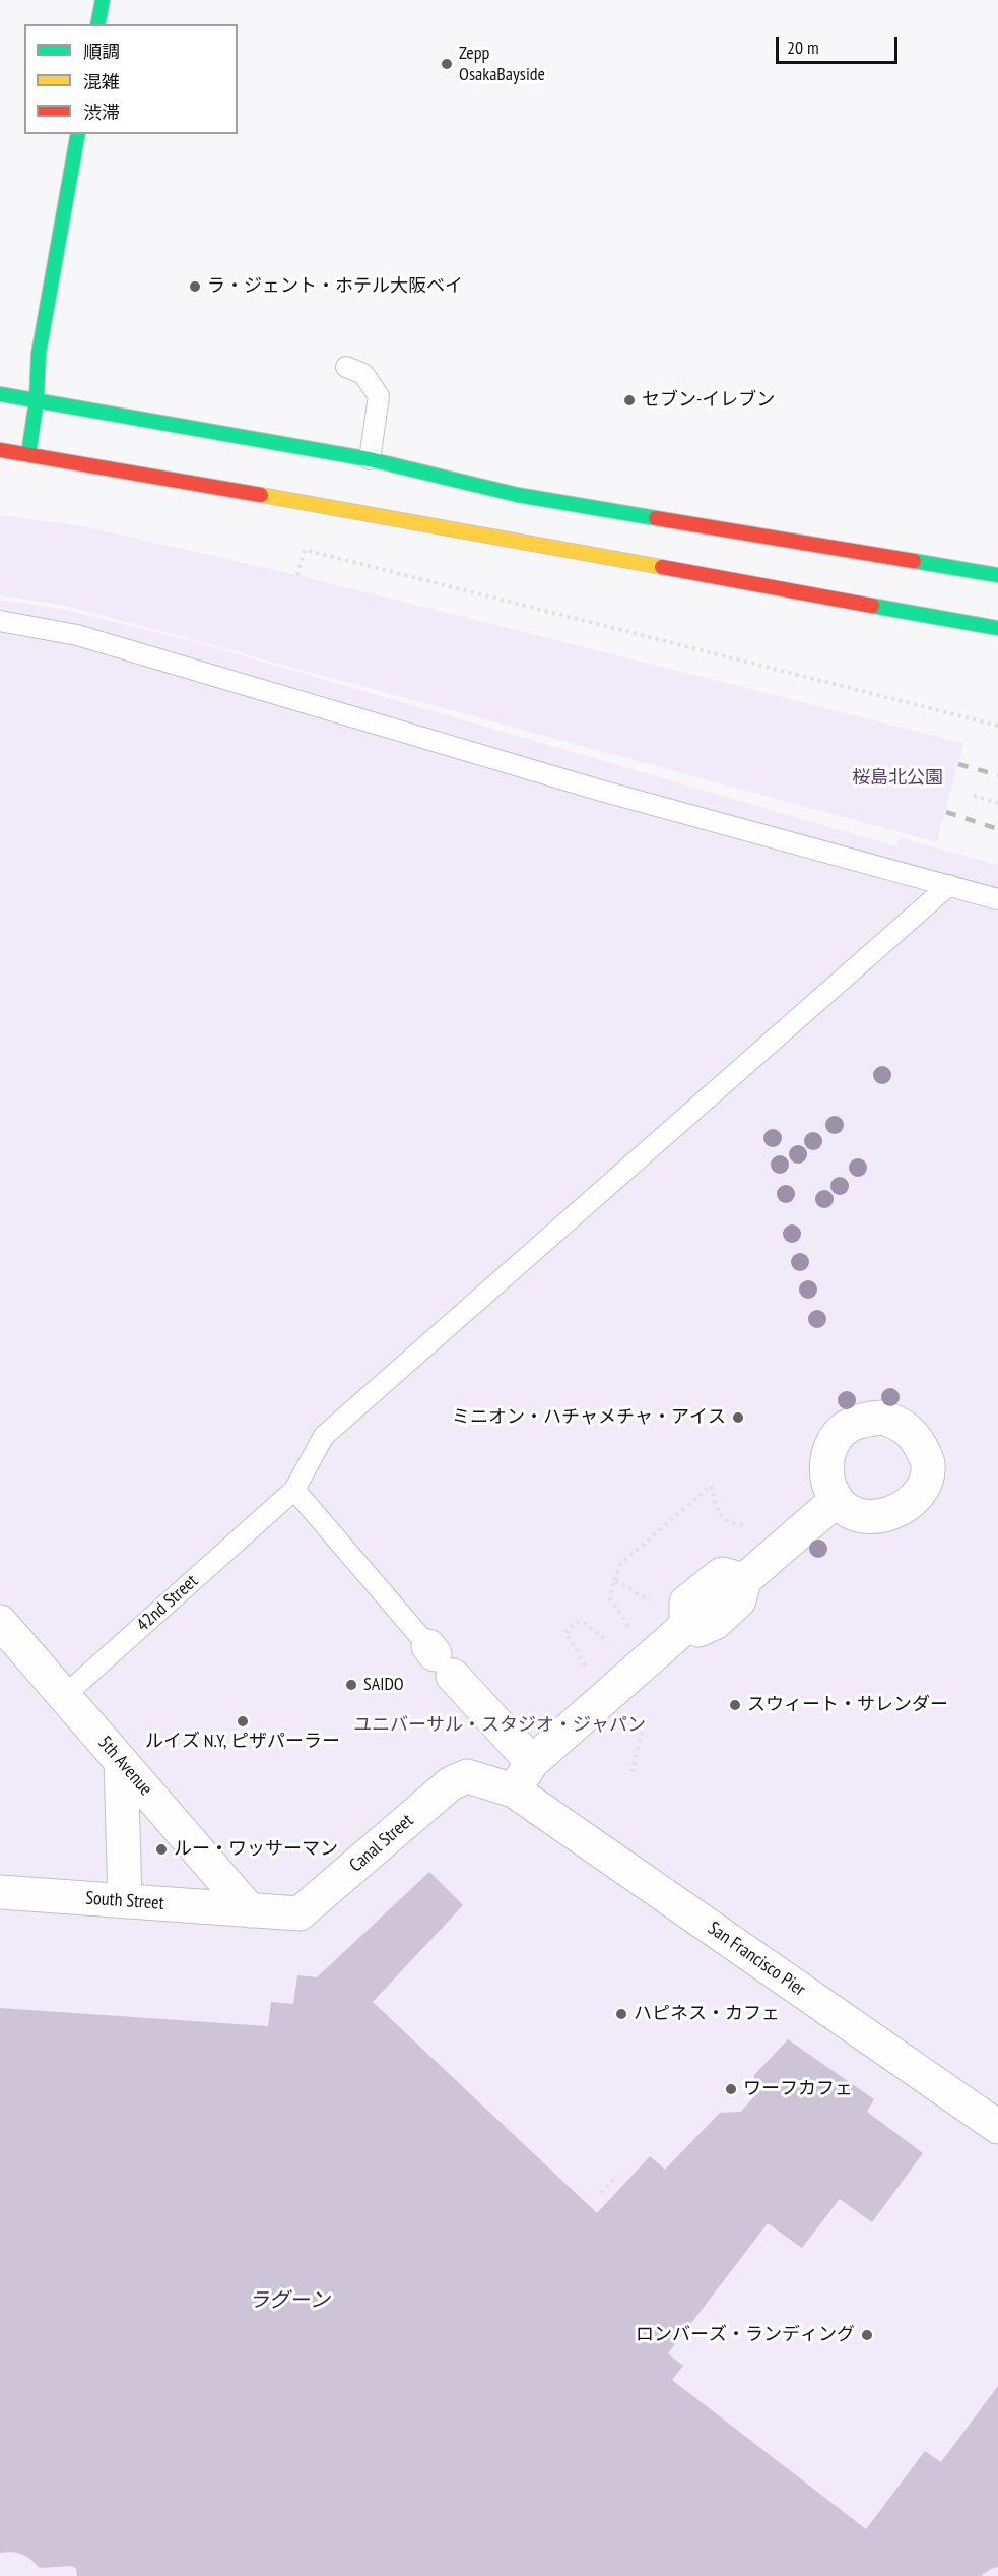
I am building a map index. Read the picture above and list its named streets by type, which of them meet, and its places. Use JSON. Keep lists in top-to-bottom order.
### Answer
{
  "streets": {
    "street": [
      "5th Avenue",
      "Canal Street",
      "South Street",
      "San Francisco Pier"
    ],
    "lane": ["42nd Street"]
  },
  "crossings": [
    ["42nd Street", "5th Avenue"],
    ["5th Avenue", "Canal Street"],
    ["5th Avenue", "South Street"],
    ["Canal Street", "South Street"],
    ["Canal Street", "San Francisco Pier"]
  ],
  "water": ["ラグーン"],
  "parks": ["桜島北公園", "ユニバーサル・スタジオ・ジャパン"],
  "places": [
    "Zepp OsakaBayside",
    "ラ・ジェント・ホテル大阪ベイ",
    "セブン-イレブン",
    "ミニオン・ハチャメチャ・アイス",
    "SAIDO",
    "スウィート・サレンダー",
    "ルイズ N.Y, ピザパーラー",
    "ルー・ワッサーマン",
    "ハピネス・カフェ",
    "ワーフカフェ",
    "ロンバーズ・ランディング"
  ],
  "legend": ["順調", "混雑", "渋滞"],
  "scale_bar": "20 m"
}
